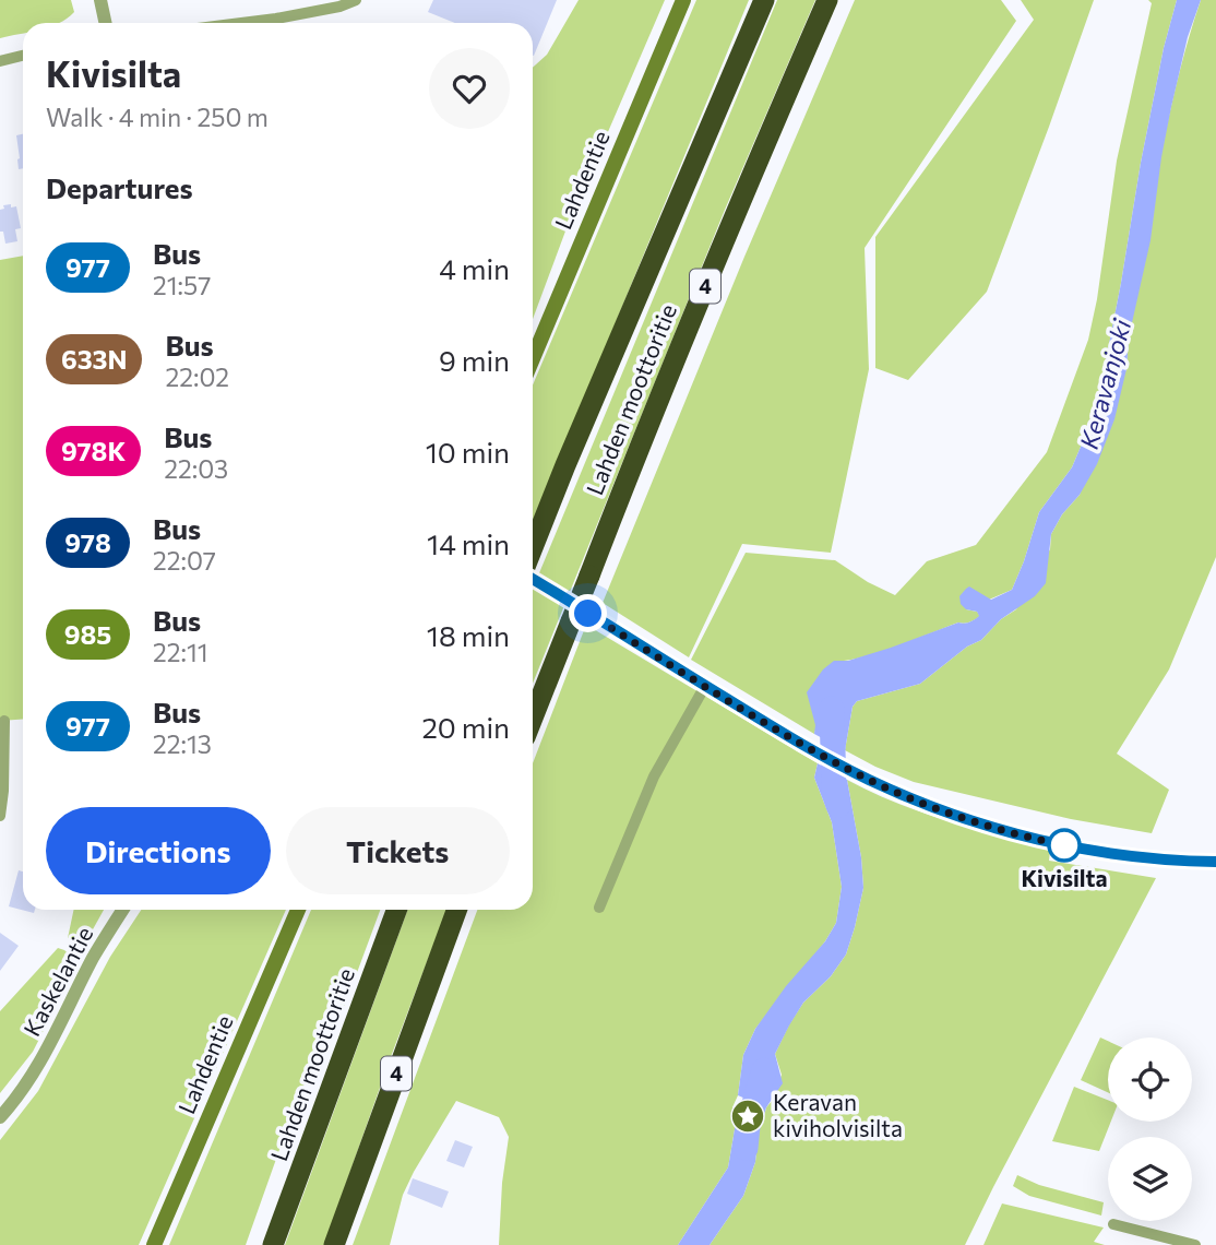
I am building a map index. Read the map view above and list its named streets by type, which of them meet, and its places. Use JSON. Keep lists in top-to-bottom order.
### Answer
{
  "streets": {
    "highway": ["4", "Lahden moottoritie"],
    "main road": ["Lahdentie"],
    "street": ["Kaskelantie"]
  },
  "water": ["Keravanjoki"],
  "places": {
    "other": ["Kivisilta"],
    "place": ["Keravan kiviholvisilta"]
  },
  "lines": ["bus line 977"],
  "page": {
    "heading": [
      ["Kivisilta", "Walk · 4 min · 250 m"],
      "Departures"
    ],
    "list": [
      {
        "mark": "977",
        "name": "Bus",
        "note": "21:57",
        "value": "4 min"
      },
      {
        "mark": "633N",
        "name": "Bus",
        "note": "22:02",
        "value": "9 min"
      },
      {
        "mark": "978K",
        "name": "Bus",
        "note": "22:03",
        "value": "10 min"
      },
      {
        "mark": "978",
        "name": "Bus",
        "note": "22:07",
        "value": "14 min"
      },
      {
        "mark": "985",
        "name": "Bus",
        "note": "22:11",
        "value": "18 min"
      },
      {
        "mark": "977",
        "name": "Bus",
        "note": "22:13",
        "value": "20 min"
      }
    ],
    "buttons": ["Directions", "Tickets"]
  }
}
